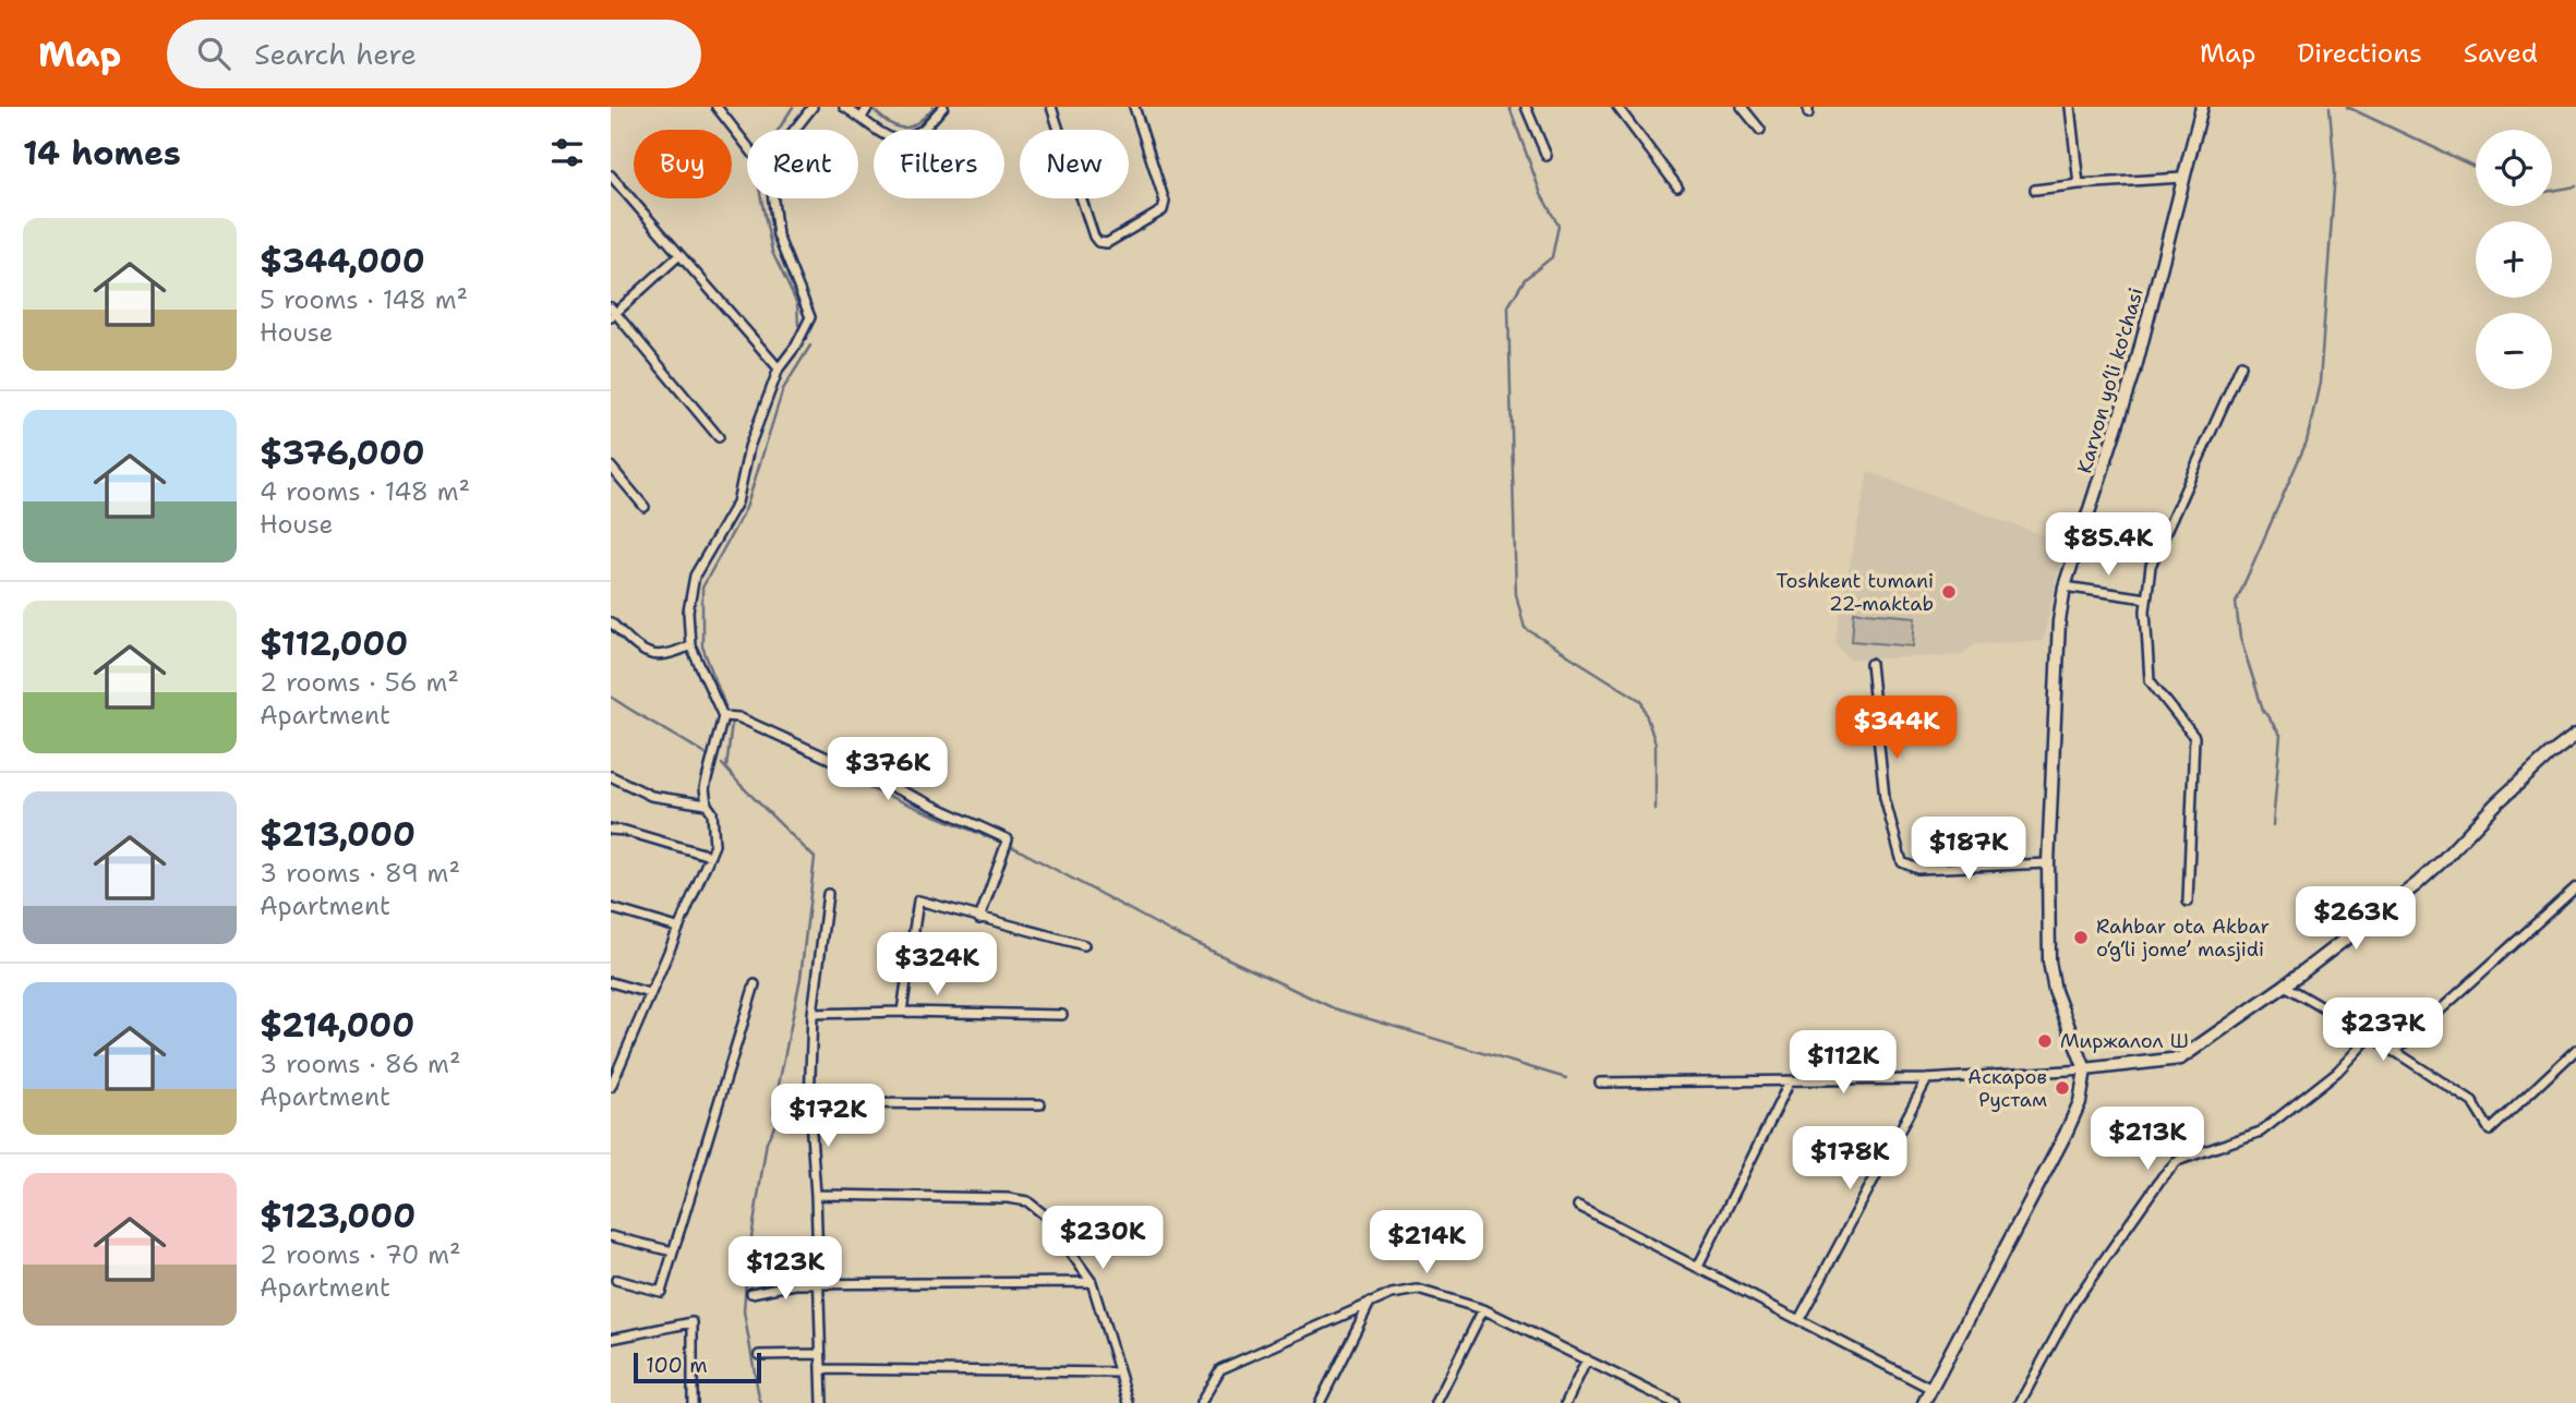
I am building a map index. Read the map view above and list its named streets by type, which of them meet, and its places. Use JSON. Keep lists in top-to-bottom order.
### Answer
{
  "streets": {
    "street": ["Karvon yo‘li ko'chasi"]
  },
  "places": [
    "Toshkent tumani 22-maktab",
    "Rahbar ota Akbar o‘g‘li jome’ masjidi",
    "Миржалол Ш",
    "Аскаров Рустам"
  ],
  "scale_bar": "100 m",
  "page": {
    "header": "Map",
    "search": "Search here",
    "nav": ["Map", "Directions", "Saved"],
    "heading": "14 homes",
    "map_buttons": ["+", "−"],
    "chip": [
      "Buy",
      "Rent",
      "Filters",
      "New"
    ],
    "list": [
      {
        "name": "$344,000",
        "note": "5 rooms · 148 m² · House"
      },
      {
        "name": "$376,000",
        "note": "4 rooms · 148 m² · House"
      },
      {
        "name": "$112,000",
        "note": "2 rooms · 56 m² · Apartment"
      },
      {
        "name": "$213,000",
        "note": "3 rooms · 89 m² · Apartment"
      },
      {
        "name": "$214,000",
        "note": "3 rooms · 86 m² · Apartment"
      },
      {
        "name": "$123,000",
        "note": "2 rooms · 70 m² · Apartment"
      }
    ],
    "price": [
      "$85.4K",
      "$344K",
      "$376K",
      "$187K",
      "$263K",
      "$324K",
      "$237K",
      "$112K",
      "$172K",
      "$213K",
      "$178K",
      "$230K",
      "$214K",
      "$123K"
    ],
    "scale": "100 m"
  }
}
